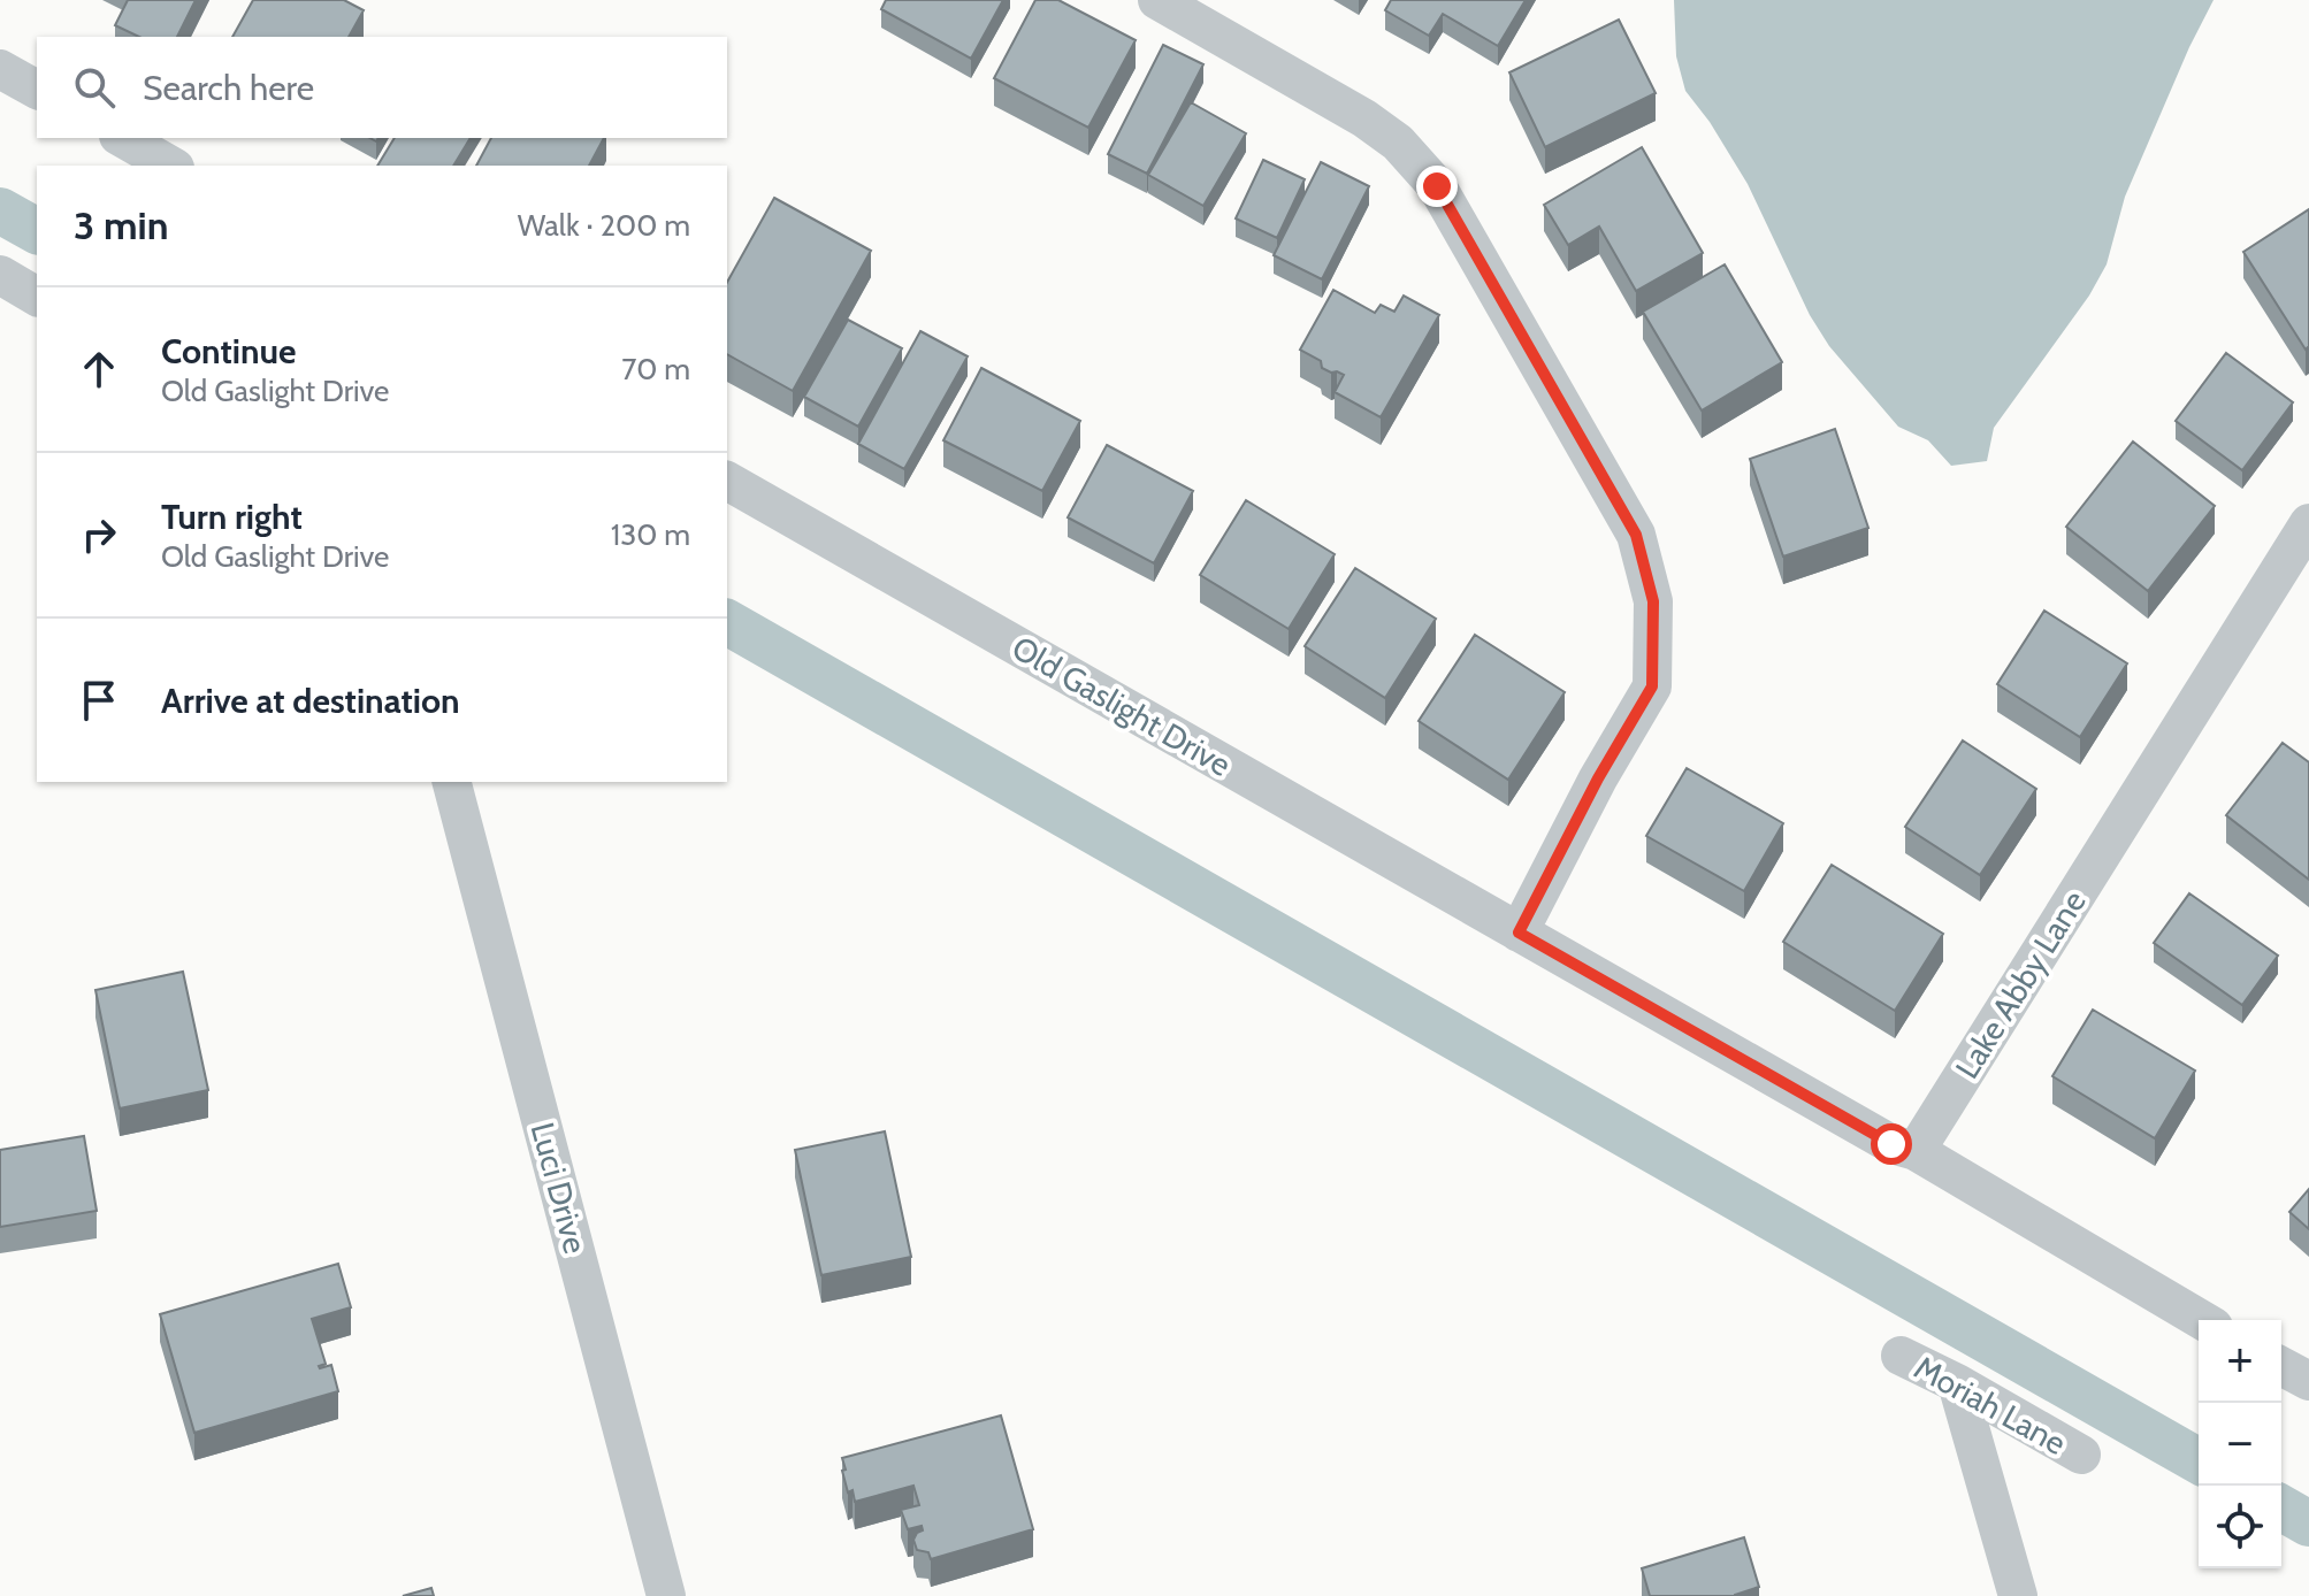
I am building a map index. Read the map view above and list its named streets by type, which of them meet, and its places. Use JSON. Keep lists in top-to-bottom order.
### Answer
{
  "streets": {
    "street": [
      "Old Gaslight Drive",
      "Lake Abby Lane",
      "Luci Drive",
      "Moriah Lane"
    ]
  },
  "crossings": [
    ["Old Gaslight Drive", "Lake Abby Lane"]
  ],
  "page": {
    "search": "Search here",
    "heading": ["3 min", "Walk · 200 m"],
    "list": [
      ["Continue", "Old Gaslight Drive", "70 m"],
      ["Turn right", "Old Gaslight Drive", "130 m"],
      "Arrive at destination"
    ],
    "map_buttons": ["+", "−"]
  }
}
